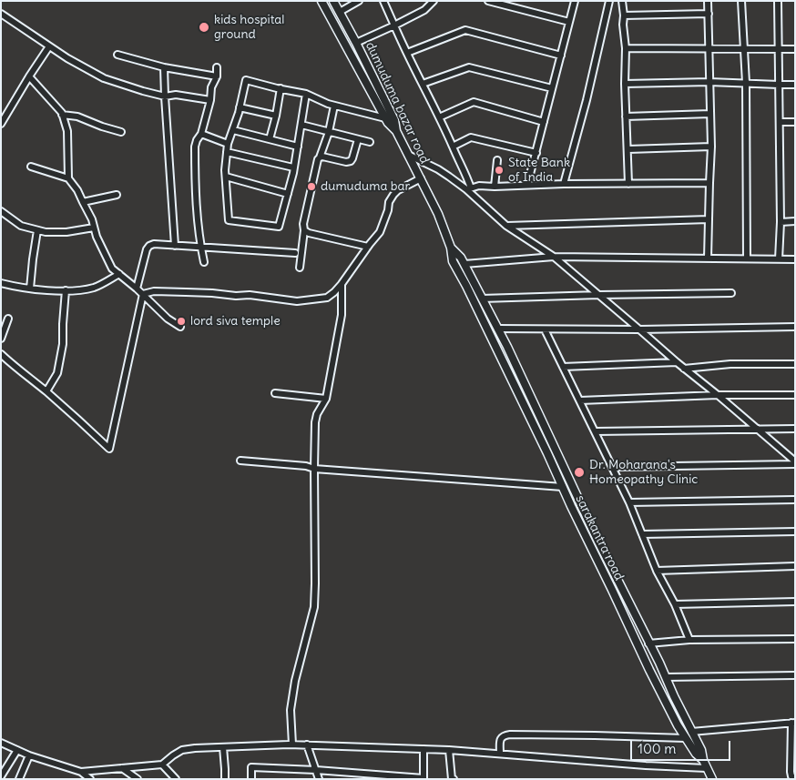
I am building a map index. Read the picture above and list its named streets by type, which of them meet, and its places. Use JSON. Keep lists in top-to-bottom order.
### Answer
{
  "streets": {
    "street": ["dumuduma bazar road", "sarakantra road"]
  },
  "crossings": [
    ["dumuduma bazar road", "sarakantra road"]
  ],
  "places": [
    "kids hospital ground",
    "State Bank of India",
    "dumuduma bar",
    "lord siva temple",
    "Dr. Moharana's Homeopathy Clinic"
  ],
  "scale_bar": "100 m"
}
